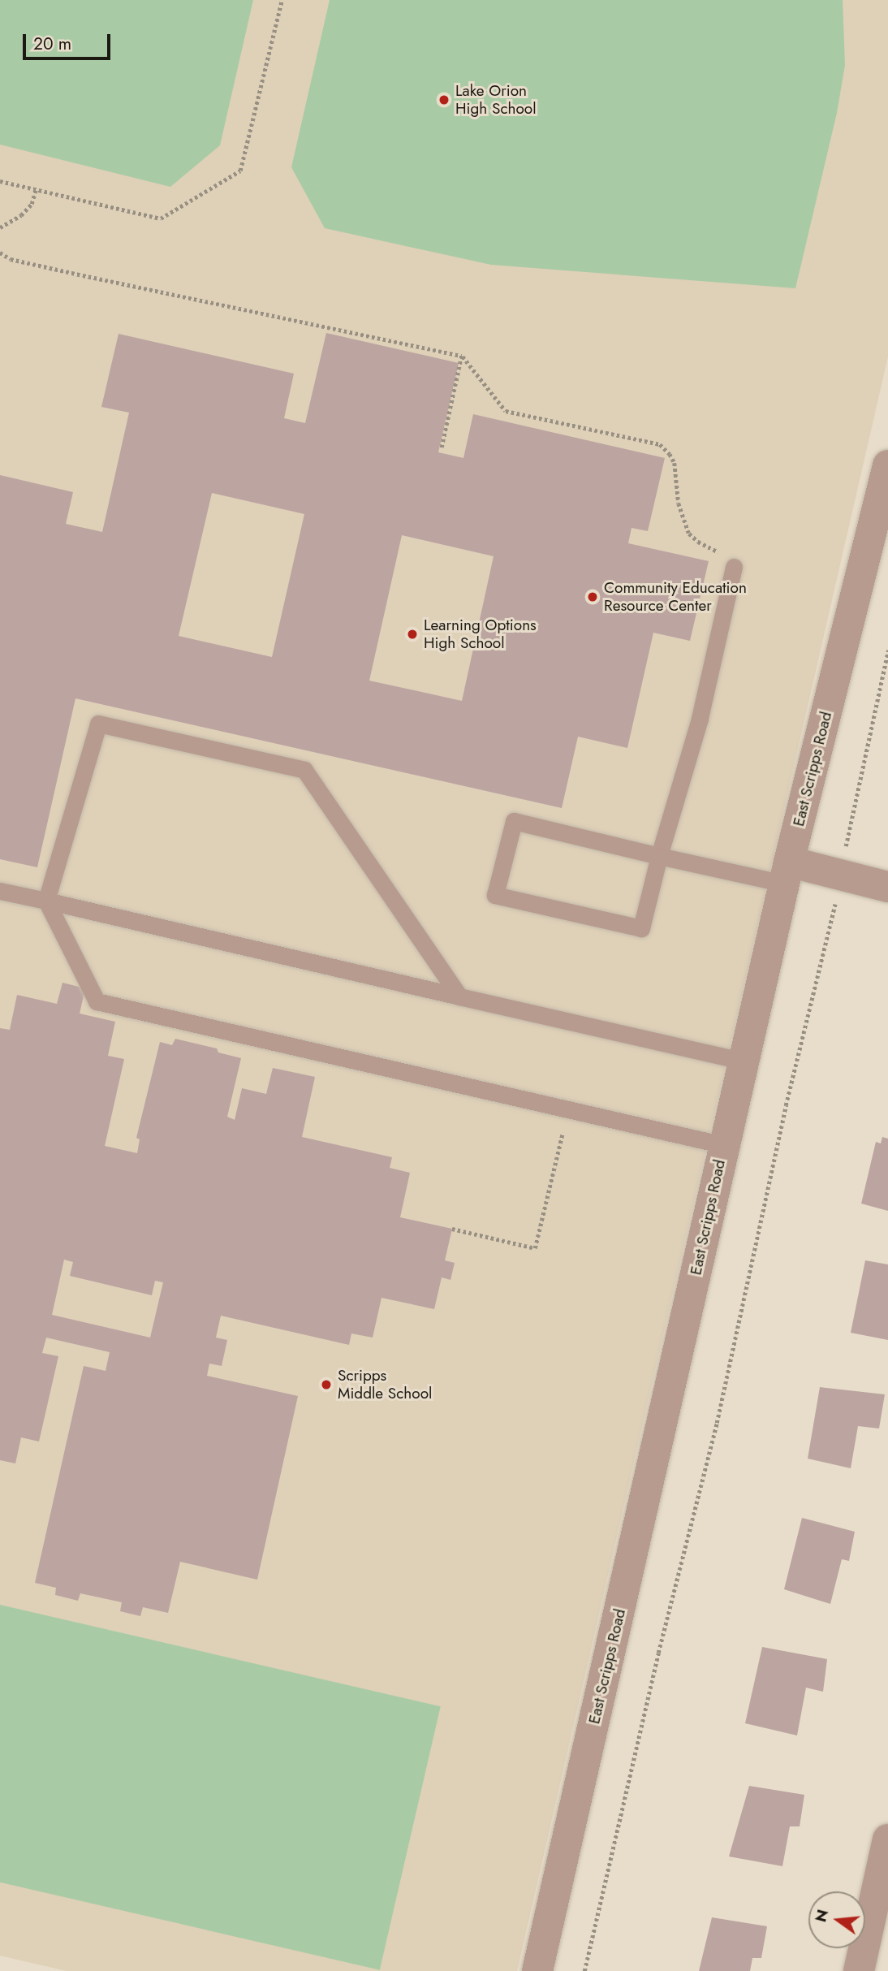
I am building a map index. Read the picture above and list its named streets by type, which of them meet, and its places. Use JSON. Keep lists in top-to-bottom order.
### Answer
{
  "streets": {
    "street": ["East Scripps Road"]
  },
  "places": [
    "Lake Orion High School",
    "Community Education Resource Center",
    "Learning Options High School",
    "Scripps Middle School"
  ],
  "scale_bar": "20 m",
  "north": "left"
}
